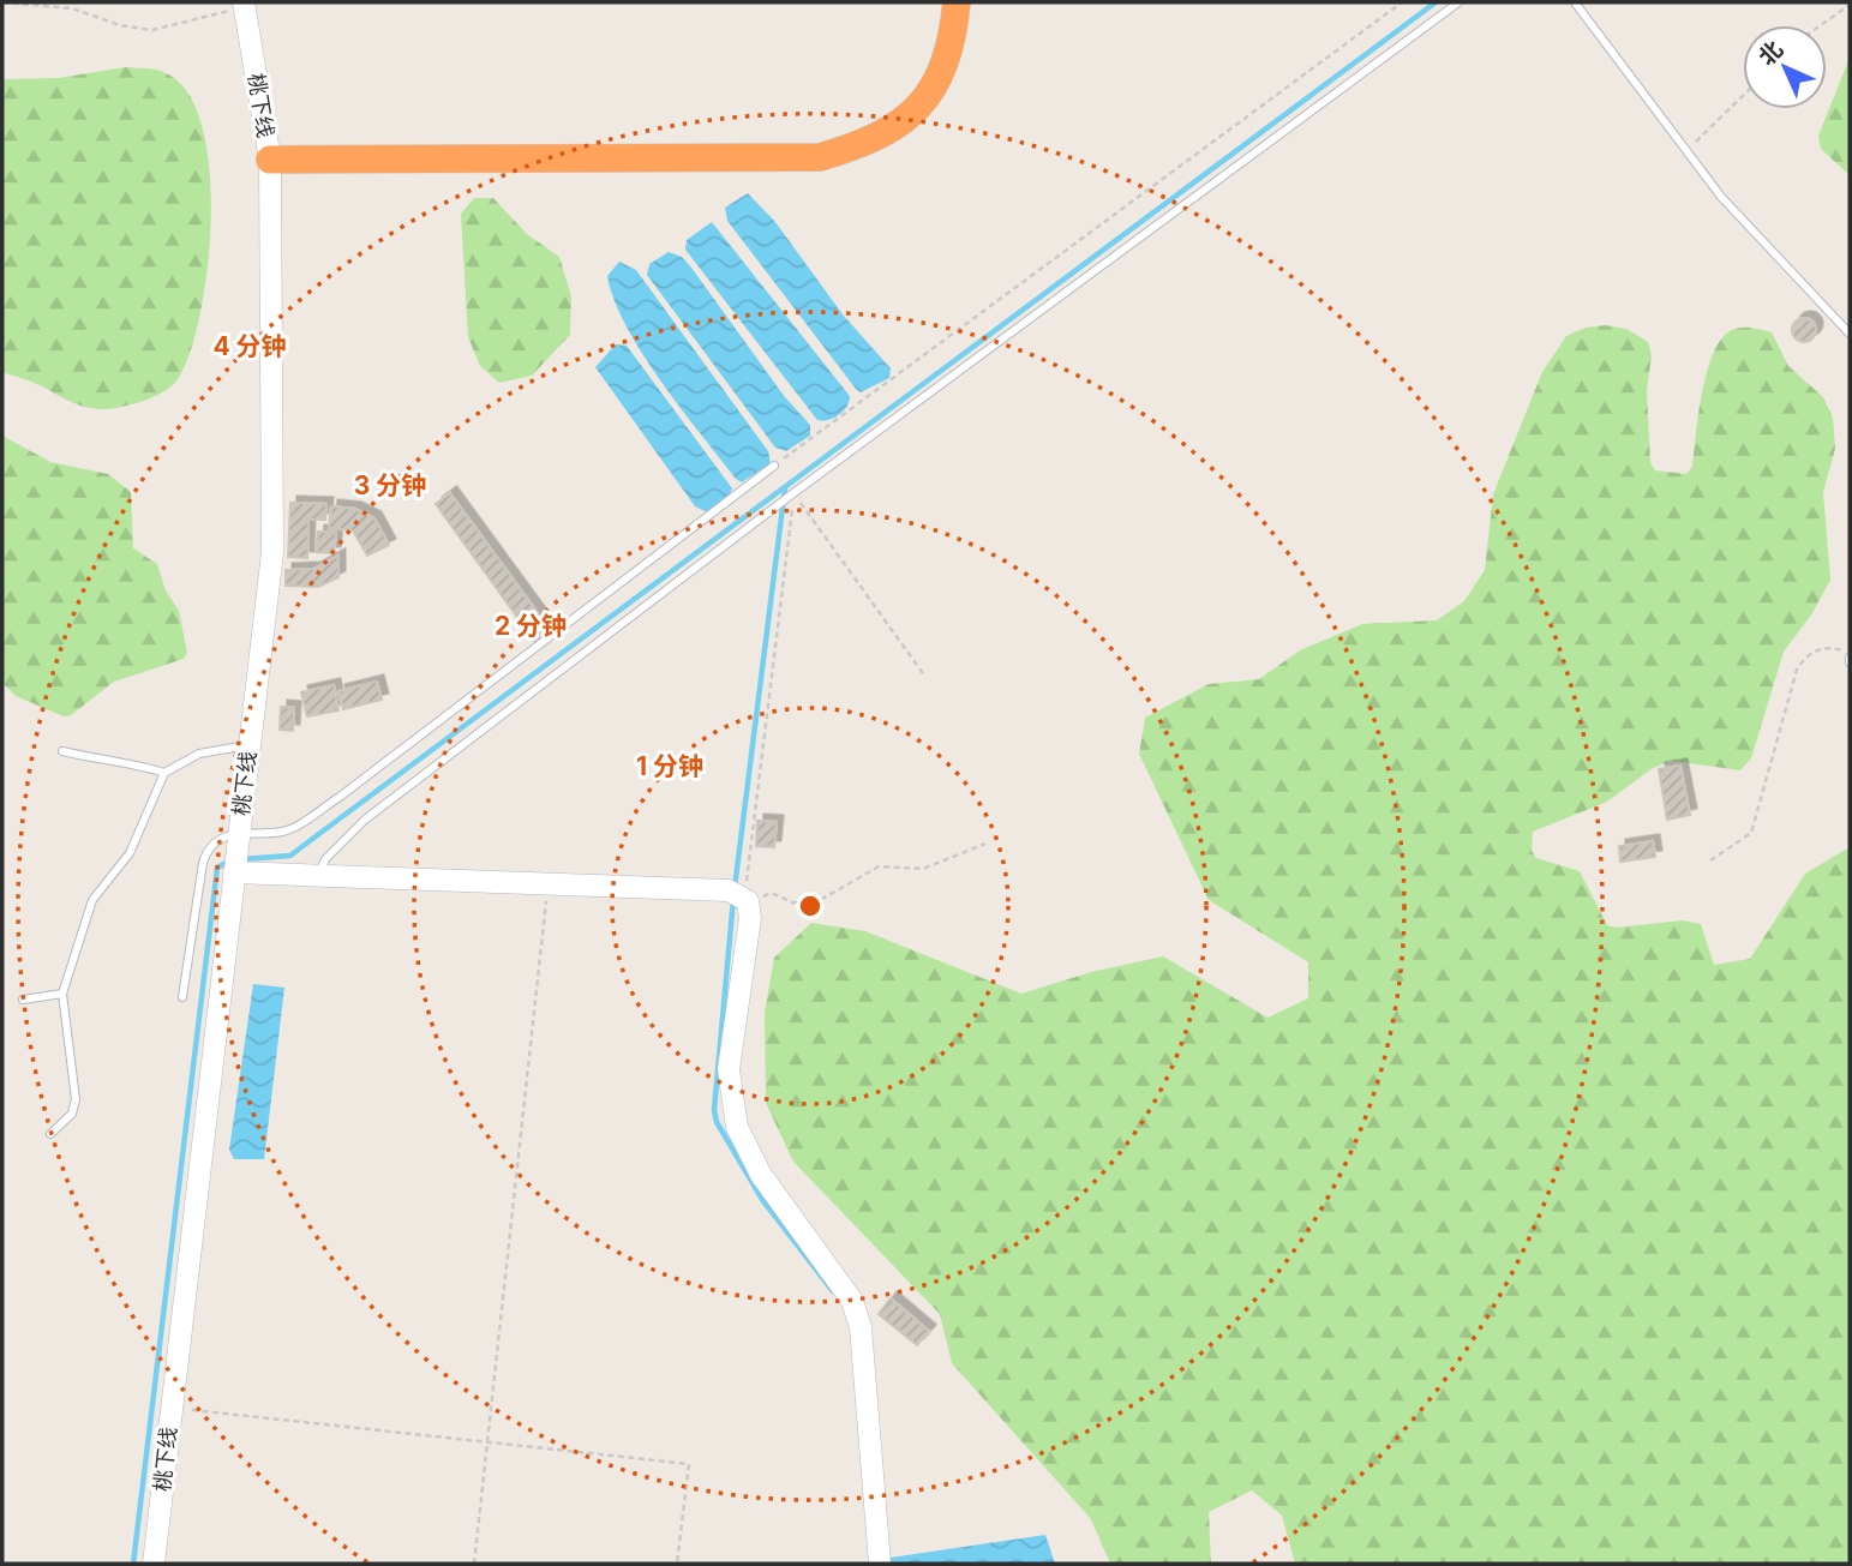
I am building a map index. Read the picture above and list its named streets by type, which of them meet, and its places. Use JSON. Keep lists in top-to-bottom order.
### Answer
{
  "streets": {
    "main road": ["桃下线"]
  },
  "north": "top left",
  "rings": [
    "4 分钟",
    "3 分钟",
    "2 分钟",
    "1 分钟"
  ]
}
